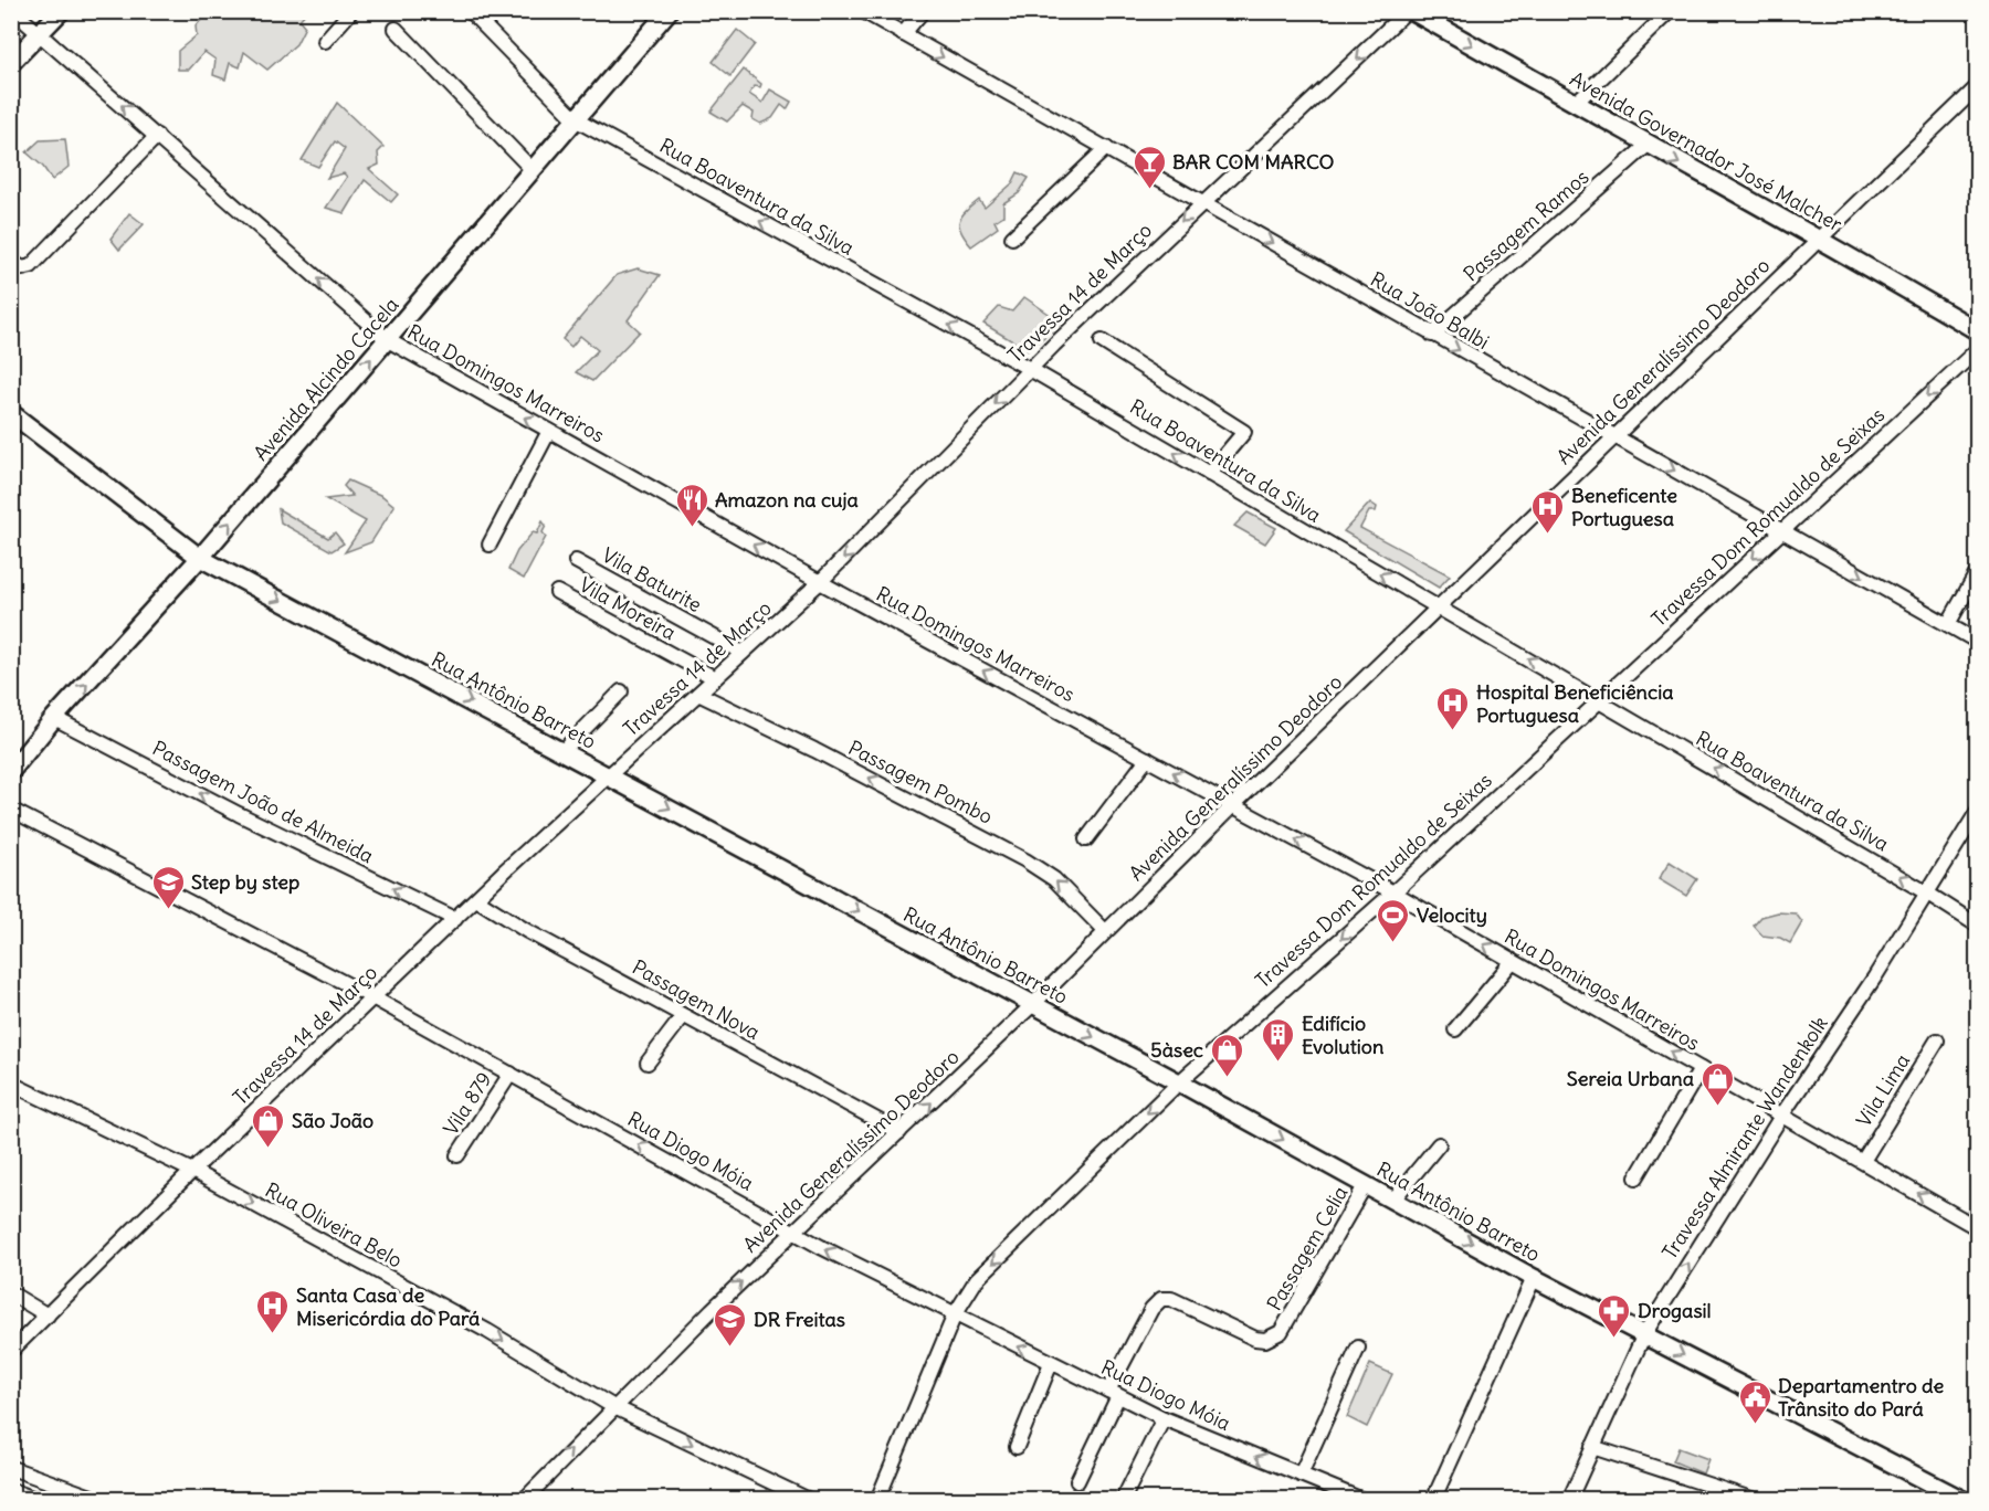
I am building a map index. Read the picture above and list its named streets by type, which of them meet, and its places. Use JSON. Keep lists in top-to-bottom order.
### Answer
{
  "streets": {
    "main road": ["Avenida Governador José Malcher", "Avenida Alcindo Cacela", "Rua Antônio Barreto"],
    "street": [
      "Rua Boaventura da Silva",
      "Passagem Ramos",
      "Travessa 14 de Março",
      "Rua João Balbi",
      "Avenida Generalíssimo Deodoro",
      "Rua Domingos Marreiros",
      "Travessa Dom Romualdo de Seixas",
      "Vila Baturite",
      "Vila Moreira",
      "Passagem Pombo",
      "Passagem João de Almeida",
      "Passagem Nova",
      "Vila Lima",
      "Vila 879",
      "Travessa Almirante Wandenkolk",
      "Rua Diogo Móia",
      "Rua Oliveira Belo",
      "Passagem Celia"
    ]
  },
  "crossings": [
    ["Avenida Governador José Malcher", "Passagem Ramos"],
    ["Avenida Governador José Malcher", "Avenida Generalíssimo Deodoro"],
    ["Rua Boaventura da Silva", "Travessa 14 de Março"],
    ["Rua Boaventura da Silva", "Avenida Generalíssimo Deodoro"],
    ["Rua Boaventura da Silva", "Avenida Alcindo Cacela"],
    ["Rua Boaventura da Silva", "Travessa Dom Romualdo de Seixas"],
    ["Rua Boaventura da Silva", "Travessa Almirante Wandenkolk"],
    ["Passagem Ramos", "Rua João Balbi"],
    ["Travessa 14 de Março", "Rua João Balbi"],
    ["Travessa 14 de Março", "Rua Domingos Marreiros"],
    ["Travessa 14 de Março", "Vila Baturite"],
    ["Travessa 14 de Março", "Vila Moreira"],
    ["Travessa 14 de Março", "Rua Antônio Barreto"],
    ["Travessa 14 de Março", "Passagem Pombo"],
    ["Travessa 14 de Março", "Passagem João de Almeida"],
    ["Travessa 14 de Março", "Passagem Nova"],
    ["Travessa 14 de Março", "Rua Diogo Móia"],
    ["Travessa 14 de Março", "Rua Oliveira Belo"],
    ["Rua João Balbi", "Avenida Generalíssimo Deodoro"],
    ["Rua João Balbi", "Travessa Dom Romualdo de Seixas"],
    ["Avenida Generalíssimo Deodoro", "Rua Domingos Marreiros"],
    ["Avenida Generalíssimo Deodoro", "Rua Antônio Barreto"],
    ["Avenida Generalíssimo Deodoro", "Passagem Pombo"],
    ["Avenida Generalíssimo Deodoro", "Passagem Nova"],
    ["Avenida Generalíssimo Deodoro", "Rua Diogo Móia"],
    ["Avenida Generalíssimo Deodoro", "Rua Oliveira Belo"],
    ["Avenida Alcindo Cacela", "Rua Domingos Marreiros"],
    ["Avenida Alcindo Cacela", "Rua Antônio Barreto"],
    ["Avenida Alcindo Cacela", "Passagem João de Almeida"],
    ["Rua Domingos Marreiros", "Travessa Dom Romualdo de Seixas"],
    ["Rua Domingos Marreiros", "Vila Lima"],
    ["Rua Domingos Marreiros", "Travessa Almirante Wandenkolk"],
    ["Travessa Dom Romualdo de Seixas", "Rua Antônio Barreto"],
    ["Travessa Dom Romualdo de Seixas", "Rua Diogo Móia"],
    ["Rua Antônio Barreto", "Travessa Almirante Wandenkolk"],
    ["Rua Antônio Barreto", "Passagem Celia"],
    ["Vila 879", "Rua Diogo Móia"],
    ["Rua Diogo Móia", "Passagem Celia"]
  ],
  "one_way": [
    "Avenida Governador José Malcher",
    "Rua Boaventura da Silva",
    "Travessa 14 de Março",
    "Rua João Balbi",
    "Avenida Alcindo Cacela",
    "Rua Domingos Marreiros",
    "Travessa Dom Romualdo de Seixas",
    "Rua Antônio Barreto",
    "Passagem Pombo",
    "Passagem João de Almeida",
    "Rua Diogo Móia",
    "Rua Oliveira Belo"
  ],
  "places": {
    "bar": ["BAR COM MARCO"],
    "restaurant": ["Amazon na cuja"],
    "hospital": ["Beneficente Portuguesa", "Hospital Beneficiência Portuguesa", "Santa Casa de Misericórdia do Pará"],
    "school or university": ["Step by step", "DR Freitas"],
    "sports": ["Velocity"],
    "building": ["Edifício Evolution"],
    "shop": ["5àsec", "Sereia Urbana", "São João"],
    "pharmacy": ["Drogasil"],
    "public building": ["Departamentro de Trânsito do Pará"]
  }
}
